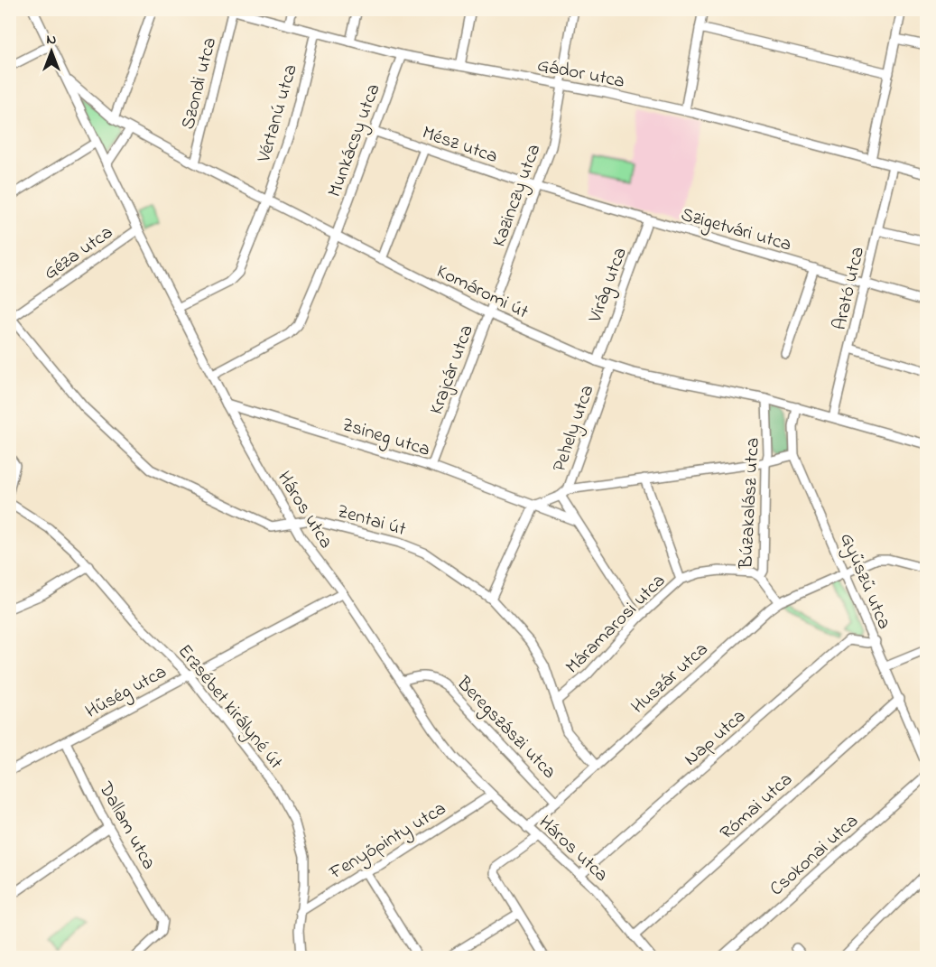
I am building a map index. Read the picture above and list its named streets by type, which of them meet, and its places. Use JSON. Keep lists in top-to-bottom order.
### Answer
{
  "streets": {
    "street": [
      "Gádor utca",
      "Szondi utca",
      "Vértanú utca",
      "Munkácsy utca",
      "Mész utca",
      "Kazinczy utca",
      "Szigetvári utca",
      "Géza utca",
      "Virág utca",
      "Arató utca",
      "Komáromi út",
      "Krajcár utca",
      "Pehely utca",
      "Zsineg utca",
      "Búzakalász utca",
      "Háros utca",
      "Zentai út",
      "Gyűszű utca",
      "Máramarosi utca",
      "Huszár utca",
      "Hűség utca",
      "Erzsébet királyné út",
      "Beregszászi utca",
      "Nap utca",
      "Római utca",
      "Dallam utca",
      "Fenyőpinty utca",
      "Csokonai utca"
    ]
  },
  "crossings": [
    ["Gádor utca", "Szondi utca"],
    ["Gádor utca", "Vértanú utca"],
    ["Gádor utca", "Munkácsy utca"],
    ["Gádor utca", "Kazinczy utca"],
    ["Gádor utca", "Arató utca"],
    ["Szondi utca", "Komáromi út"],
    ["Vértanú utca", "Komáromi út"],
    ["Vértanú utca", "Háros utca"],
    ["Munkácsy utca", "Mész utca"],
    ["Munkácsy utca", "Komáromi út"],
    ["Munkácsy utca", "Háros utca"],
    ["Mész utca", "Kazinczy utca"],
    ["Mész utca", "Szigetvári utca"],
    ["Kazinczy utca", "Szigetvári utca"],
    ["Kazinczy utca", "Komáromi út"],
    ["Kazinczy utca", "Krajcár utca"],
    ["Szigetvári utca", "Virág utca"],
    ["Szigetvári utca", "Arató utca"],
    ["Géza utca", "Háros utca"],
    ["Géza utca", "Zentai út"],
    ["Virág utca", "Komáromi út"],
    ["Arató utca", "Komáromi út"],
    ["Komáromi út", "Krajcár utca"],
    ["Komáromi út", "Pehely utca"],
    ["Komáromi út", "Búzakalász utca"],
    ["Komáromi út", "Háros utca"],
    ["Komáromi út", "Gyűszű utca"],
    ["Krajcár utca", "Zsineg utca"],
    ["Pehely utca", "Zsineg utca"],
    ["Zsineg utca", "Háros utca"],
    ["Búzakalász utca", "Máramarosi utca"],
    ["Búzakalász utca", "Huszár utca"],
    ["Háros utca", "Zentai út"],
    ["Háros utca", "Huszár utca"],
    ["Háros utca", "Hűség utca"],
    ["Háros utca", "Beregszászi utca"],
    ["Háros utca", "Nap utca"],
    ["Háros utca", "Római utca"],
    ["Háros utca", "Fenyőpinty utca"],
    ["Zentai út", "Máramarosi utca"],
    ["Zentai út", "Huszár utca"],
    ["Gyűszű utca", "Huszár utca"],
    ["Gyűszű utca", "Nap utca"],
    ["Gyűszű utca", "Római utca"],
    ["Huszár utca", "Beregszászi utca"],
    ["Hűség utca", "Erzsébet királyné út"],
    ["Hűség utca", "Dallam utca"],
    ["Erzsébet királyné út", "Fenyőpinty utca"]
  ],
  "north": "top"
}
